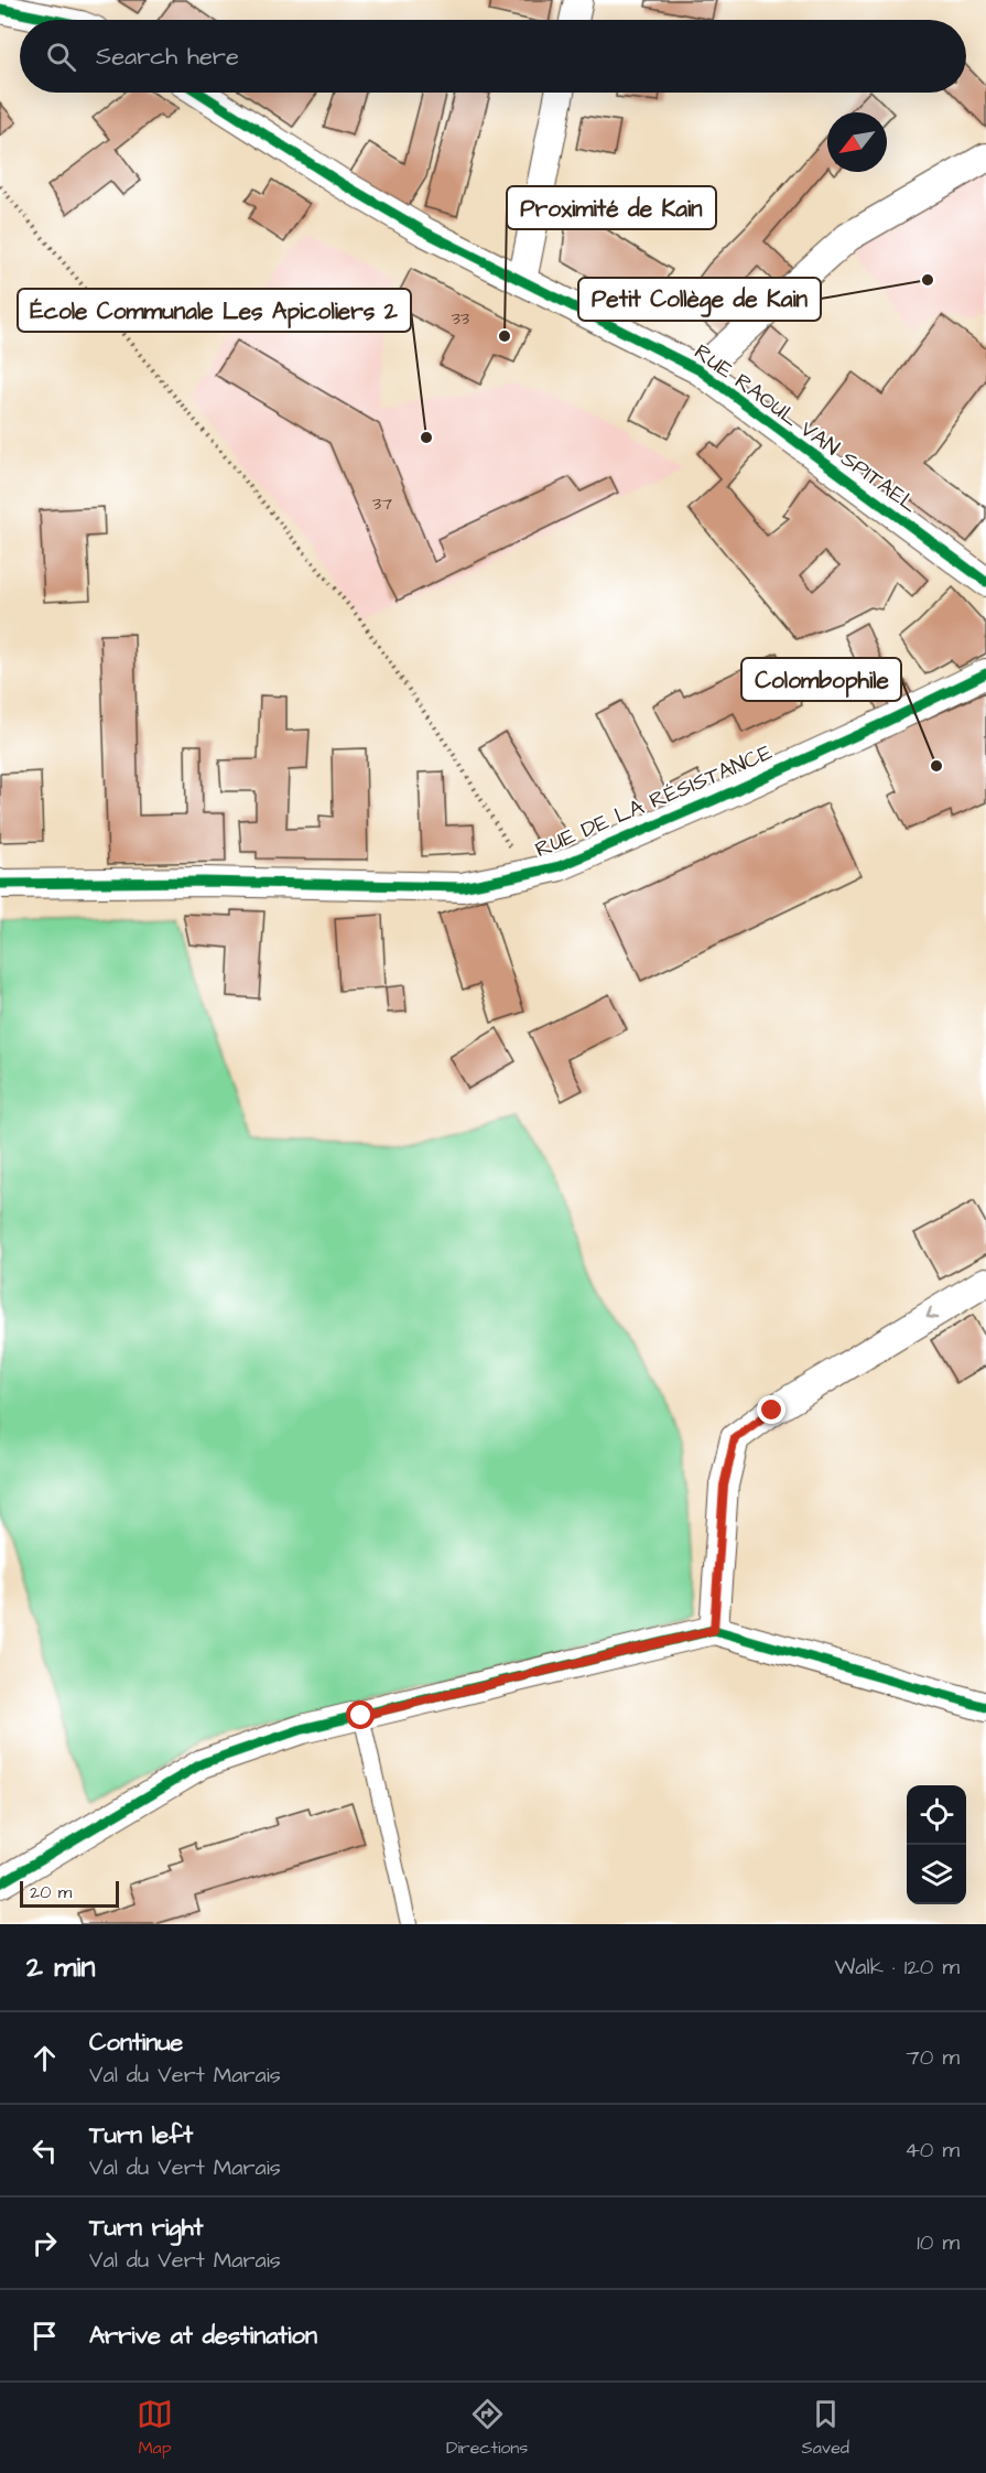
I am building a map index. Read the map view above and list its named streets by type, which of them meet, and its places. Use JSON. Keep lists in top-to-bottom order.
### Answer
{
  "streets": {
    "street": ["RUE RAOUL VAN SPITAEL", "RUE DE LA RÉSISTANCE"]
  },
  "places": [
    "Petit Collège de Kain",
    "Proximité de Kain",
    "École Communale Les Apicoliers 2",
    "Colombophile"
  ],
  "house_numbers": ["33", "37"],
  "scale_bar": "20 m",
  "north": "bottom left",
  "page": {
    "search": "Search here",
    "scale": "20 m",
    "heading": ["2 min", "Walk · 120 m"],
    "list": [
      ["Continue", "Val du Vert Marais", "70 m"],
      ["Turn left", "Val du Vert Marais", "40 m"],
      ["Turn right", "Val du Vert Marais", "10 m"],
      "Arrive at destination"
    ],
    "nav": ["Map", "Directions", "Saved"]
  }
}
